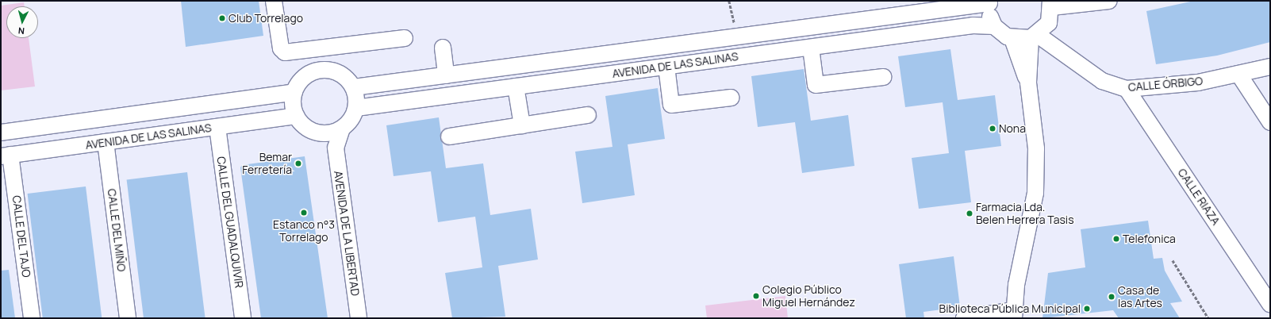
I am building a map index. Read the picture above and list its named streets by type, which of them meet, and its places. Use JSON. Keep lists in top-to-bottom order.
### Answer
{
  "streets": {
    "street": [
      "AVENIDA DE LAS SALINAS",
      "CALLE ÓRBIGO",
      "CALLE RIAZA",
      "CALLE DEL GUADALQUIVIR",
      "CALLE DEL MIÑO",
      "AVENIDA DE LA LIBERTAD",
      "CALLE DEL TAJO"
    ]
  },
  "crossings": [
    ["AVENIDA DE LAS SALINAS", "CALLE DEL GUADALQUIVIR"],
    ["AVENIDA DE LAS SALINAS", "CALLE DEL MIÑO"],
    ["AVENIDA DE LAS SALINAS", "AVENIDA DE LA LIBERTAD"],
    ["AVENIDA DE LAS SALINAS", "CALLE DEL TAJO"],
    ["CALLE ÓRBIGO", "CALLE RIAZA"]
  ],
  "places": [
    "Club Torrelago",
    "Nona",
    "Bemar Ferretería",
    "Estanco n°3 Torrelago",
    "Farmacia Lda. Belen Herrera Tasis",
    "Telefonica",
    "Colegio Público Miguel Hernández",
    "Casa de las Artes",
    "Biblioteca Pública Municipal"
  ],
  "north": "bottom"
}
